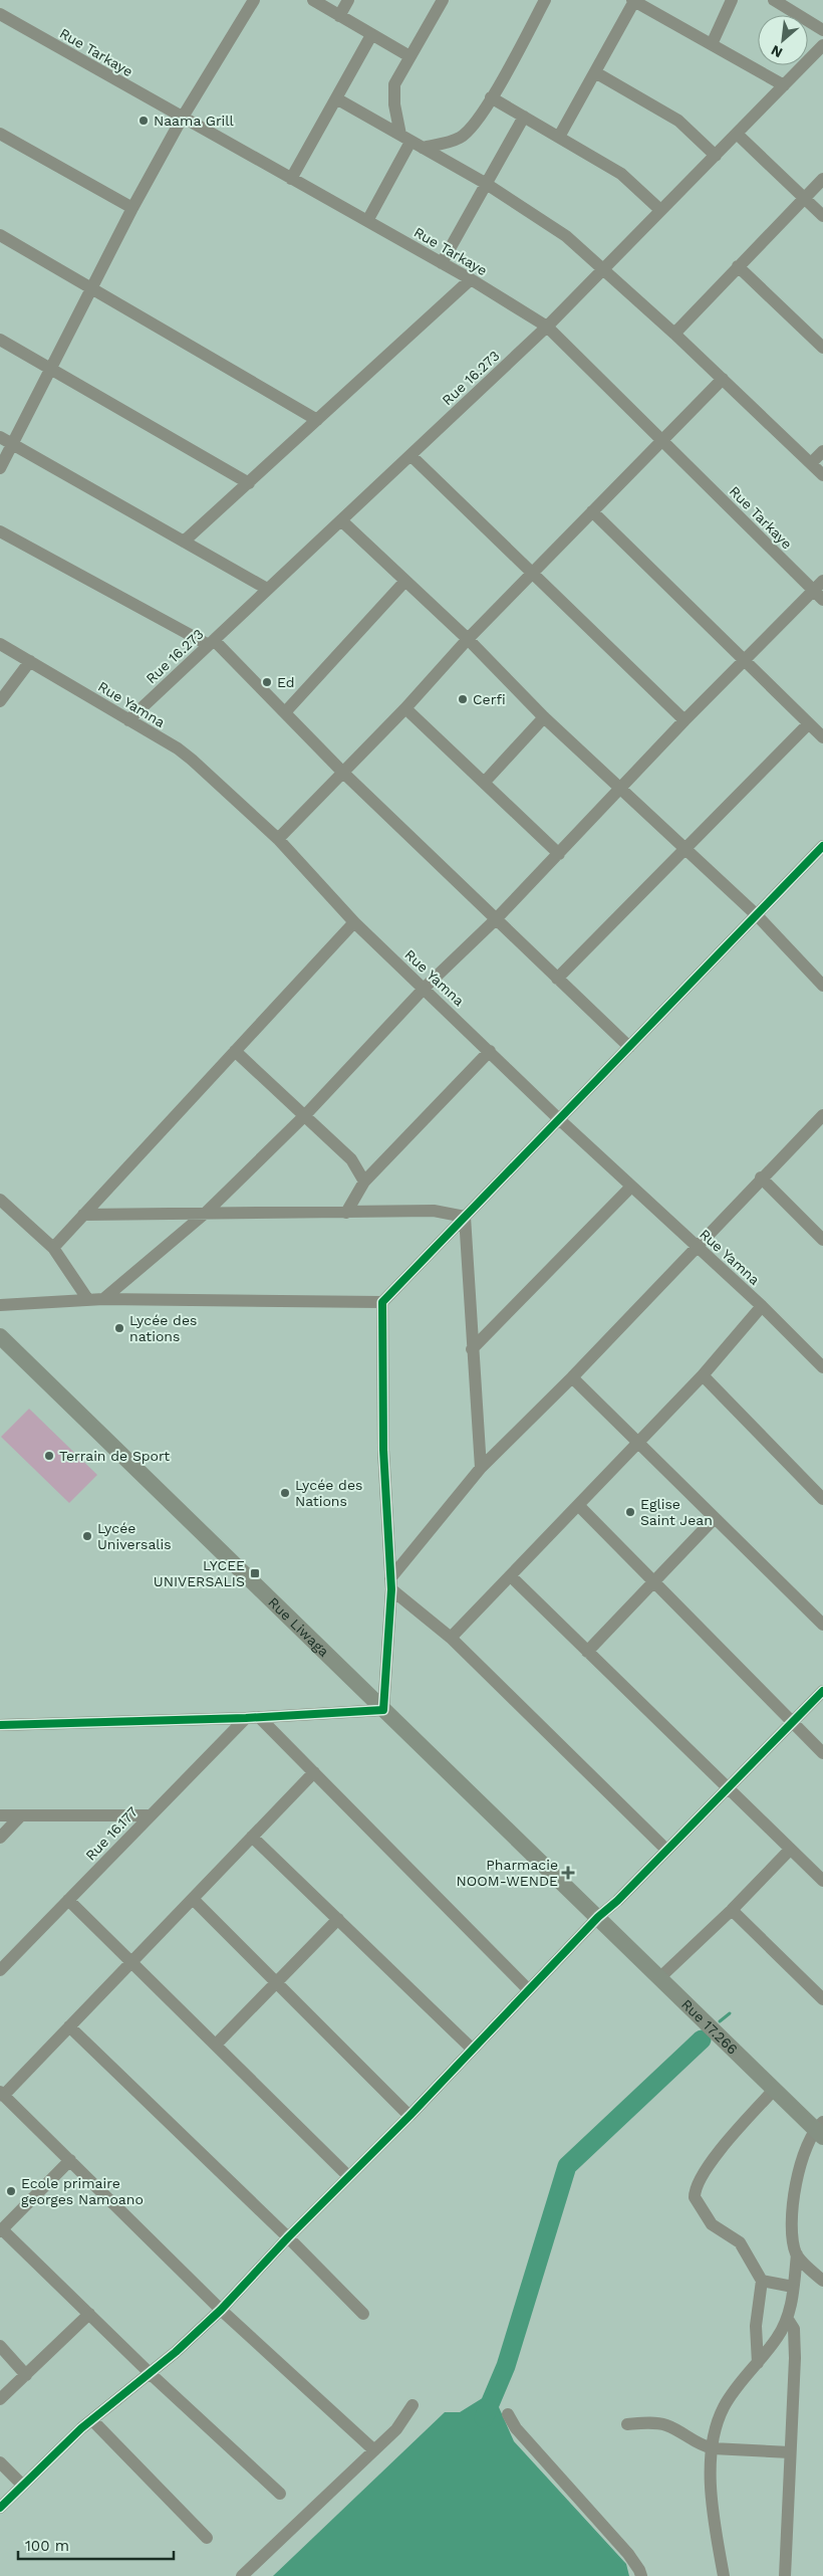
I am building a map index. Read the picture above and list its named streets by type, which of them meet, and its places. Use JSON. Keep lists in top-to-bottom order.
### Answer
{
  "streets": {
    "main road": ["Rue Liwaga", "Rue 17.266"],
    "street": [
      "Rue Tarkaye",
      "Rue 16.273",
      "Rue Yamna",
      "Rue 16.177"
    ]
  },
  "crossings": [
    ["Rue Tarkaye", "Rue 16.273"],
    ["Rue 16.273", "Rue Yamna"],
    ["Rue Liwaga", "Rue 17.266"]
  ],
  "places": {
    "other": [
      "Naama Grill",
      "Ed",
      "Cerfi",
      "Lycée des nations",
      "Terrain de Sport",
      "Lycée des Nations",
      "Eglise Saint Jean",
      "Lycée Universalis",
      "Ecole primaire georges Namoano"
    ],
    "transit": ["LYCEE UNIVERSALIS"],
    "health": ["Pharmacie NOOM-WENDE"]
  },
  "scale_bar": "100 m",
  "north": "bottom left"
}
